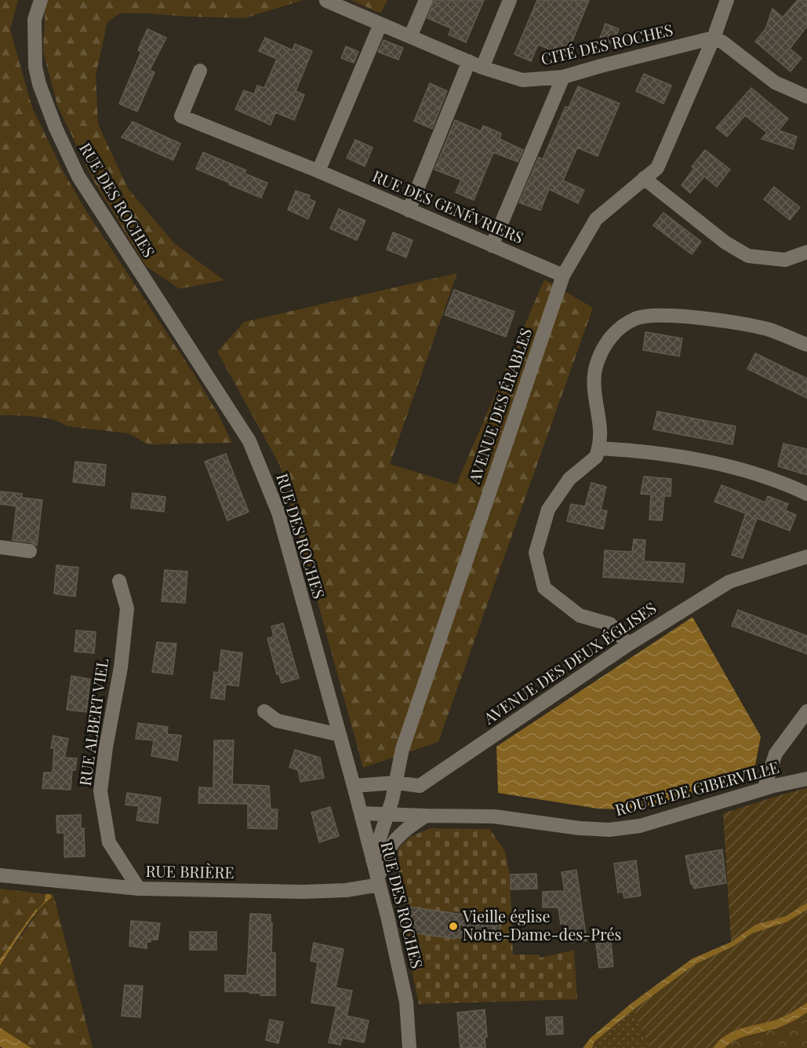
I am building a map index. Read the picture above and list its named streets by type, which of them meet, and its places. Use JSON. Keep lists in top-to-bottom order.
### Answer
{
  "streets": {
    "street": [
      "CITÉ DES ROCHES",
      "RUE DES ROCHES",
      "RUE DES GENÉVRIERS",
      "AVENUE DES ÉRABLES",
      "AVENUE DES DEUX ÉGLISES",
      "RUE ALBERT VIEL",
      "ROUTE DE GIBERVILLE",
      "RUE BRIÈRE"
    ]
  },
  "crossings": [
    ["CITÉ DES ROCHES", "AVENUE DES ÉRABLES"],
    ["RUE DES ROCHES", "AVENUE DES ÉRABLES"],
    ["RUE DES ROCHES", "AVENUE DES DEUX ÉGLISES"],
    ["RUE DES ROCHES", "ROUTE DE GIBERVILLE"],
    ["RUE DES ROCHES", "RUE BRIÈRE"],
    ["RUE DES GENÉVRIERS", "AVENUE DES ÉRABLES"],
    ["AVENUE DES ÉRABLES", "AVENUE DES DEUX ÉGLISES"],
    ["AVENUE DES ÉRABLES", "ROUTE DE GIBERVILLE"],
    ["RUE ALBERT VIEL", "RUE BRIÈRE"]
  ],
  "places": ["Vieille église Notre-Dame-des-Prés"]
}
